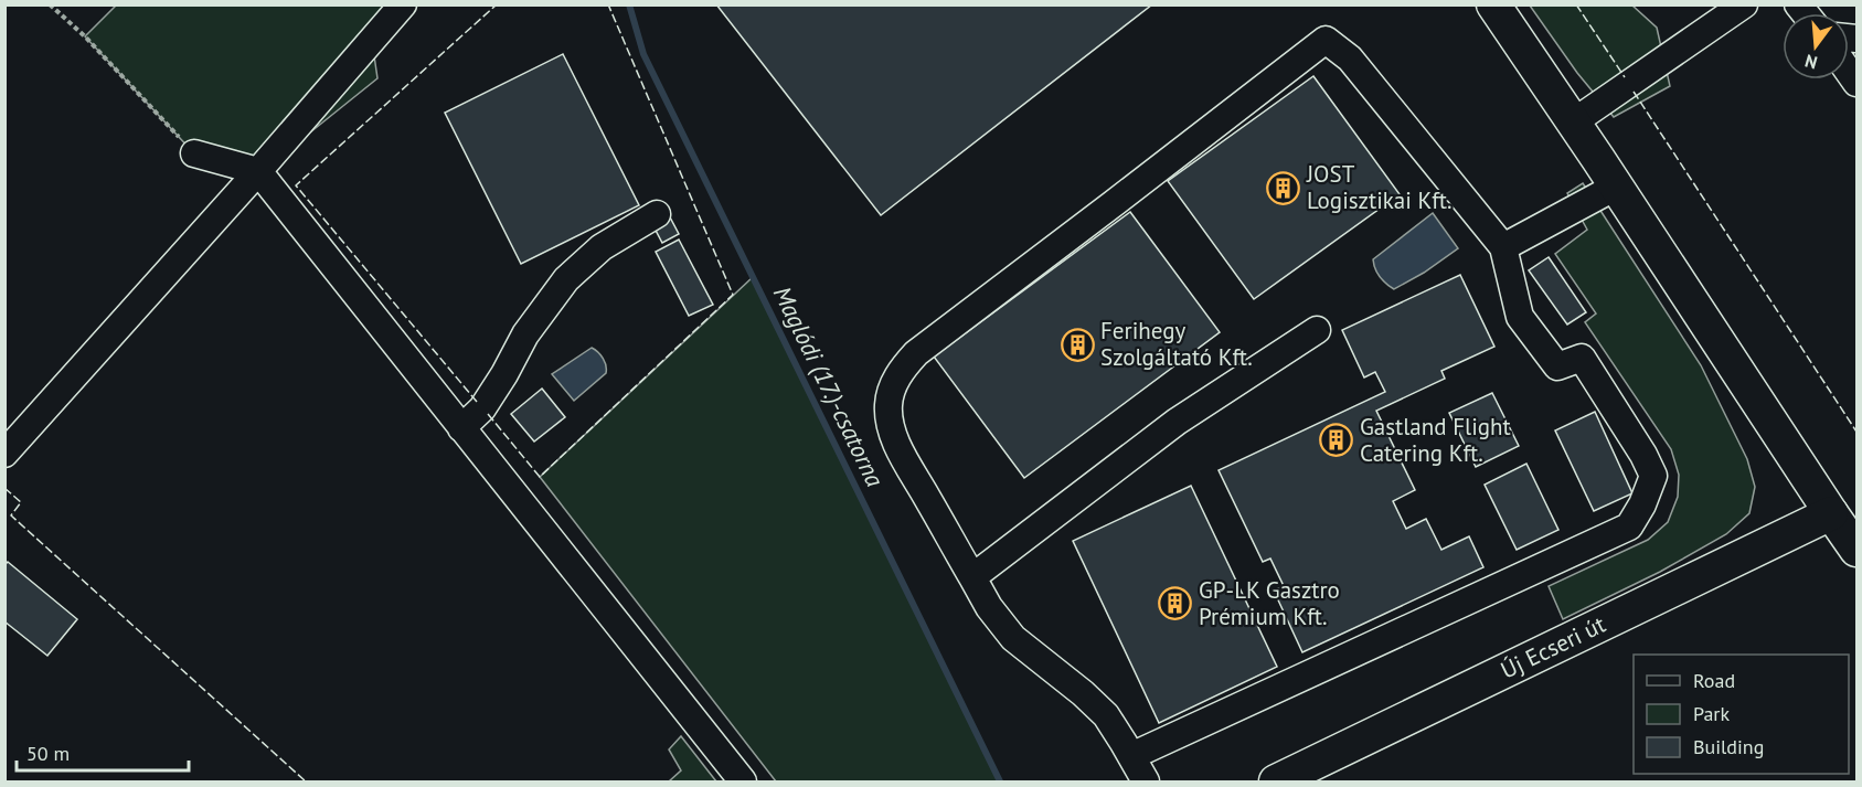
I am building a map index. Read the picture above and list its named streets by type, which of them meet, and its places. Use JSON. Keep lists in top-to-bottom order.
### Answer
{
  "streets": {
    "main road": ["Új Ecseri út"]
  },
  "water": ["Maglódi (17.)-csatorna"],
  "places": {
    "building": [
      "JOST Logisztikai Kft.",
      "Ferihegy Szolgáltató Kft.",
      "Gastland Flight Catering Kft.",
      "GP-LK Gasztro Prémium Kft."
    ]
  },
  "legend": ["Road", "Park", "Building"],
  "scale_bar": "50 m",
  "north": "bottom"
}
